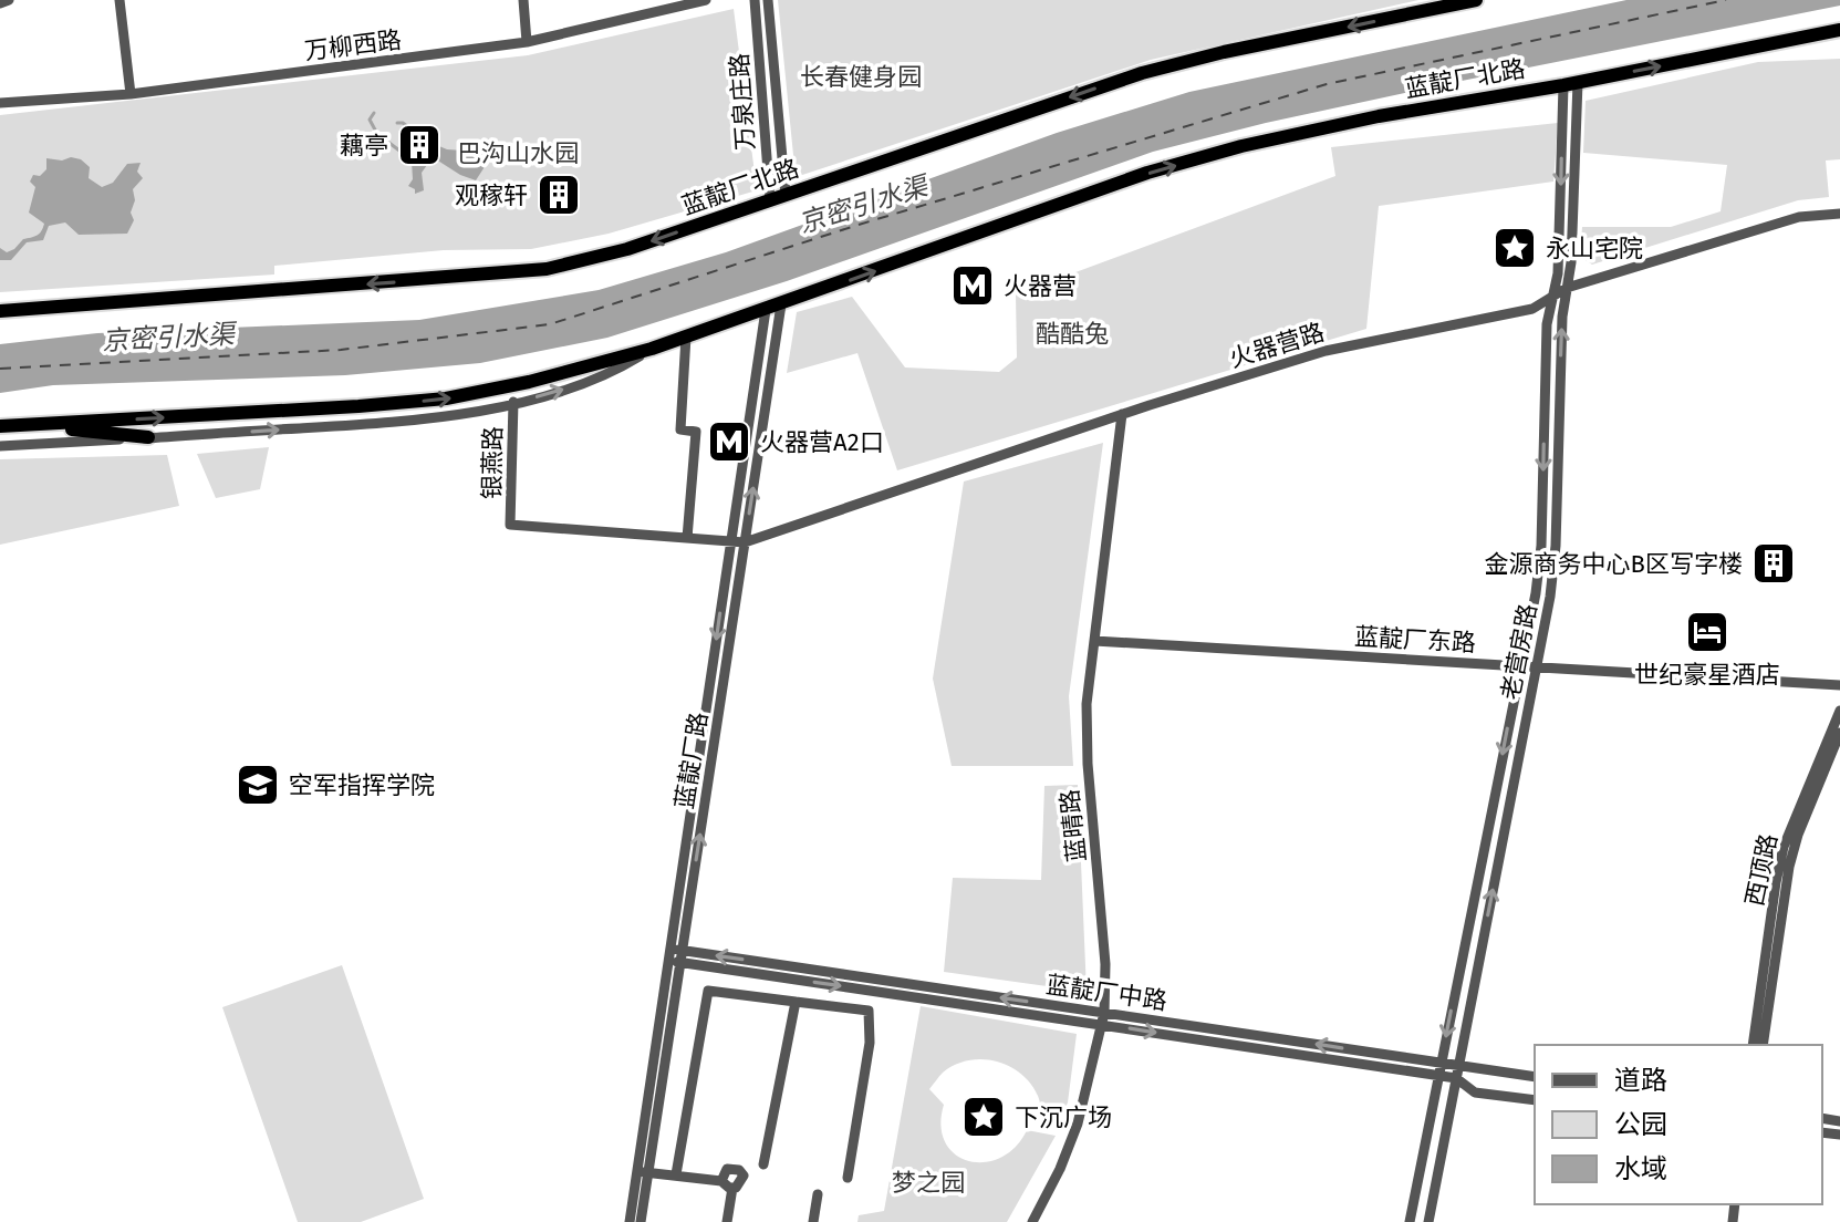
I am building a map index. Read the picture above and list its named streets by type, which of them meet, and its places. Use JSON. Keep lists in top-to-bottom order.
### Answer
{
  "streets": {
    "highway": ["蓝靛厂北路"],
    "street": [
      "万柳西路",
      "万泉庄路",
      "火器营路",
      "银燕路",
      "蓝靛厂东路",
      "老营房路",
      "蓝靛厂路",
      "蓝晴路",
      "西顶路",
      "蓝靛厂中路"
    ]
  },
  "crossings": [
    ["蓝靛厂北路", "万泉庄路"],
    ["蓝靛厂北路", "银燕路"],
    ["蓝靛厂北路", "老营房路"],
    ["蓝靛厂北路", "蓝靛厂路"],
    ["火器营路", "银燕路"],
    ["火器营路", "老营房路"],
    ["火器营路", "蓝靛厂路"],
    ["火器营路", "蓝晴路"],
    ["蓝靛厂东路", "老营房路"],
    ["蓝靛厂东路", "蓝晴路"],
    ["老营房路", "蓝靛厂中路"],
    ["蓝靛厂路", "蓝靛厂中路"],
    ["蓝晴路", "蓝靛厂中路"]
  ],
  "water": ["京密引水渠"],
  "parks": [
    "长春健身园",
    "巴沟山水园",
    "酷酷兔",
    "梦之园"
  ],
  "places": {
    "building": ["藕亭", "观稼轩", "金源商务中心B区写字楼"],
    "place": ["永山宅院", "下沉广场"],
    "metro station": ["火器营", "火器营A2口"],
    "hotel": ["世纪豪星酒店"],
    "school or university": ["空军指挥学院"]
  },
  "legend": ["道路", "公园", "水域"]
}
